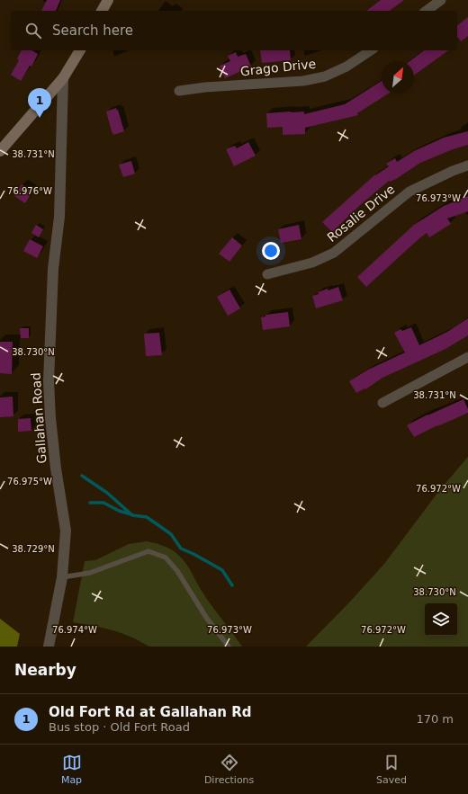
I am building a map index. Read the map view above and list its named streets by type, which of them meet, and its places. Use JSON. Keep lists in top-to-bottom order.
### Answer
{
  "streets": {
    "street": ["Grago Drive", "Rosalie Drive", "Gallahan Road"]
  },
  "north": "top right",
  "page": {
    "search": "Search here",
    "pins": "1",
    "heading": "Nearby",
    "list": [
      {
        "mark": "1",
        "name": "Old Fort Rd at Gallahan Rd",
        "note": "Bus stop · Old Fort Road",
        "value": "170 m"
      }
    ],
    "nav": ["Map", "Directions", "Saved"]
  },
  "coordinates": [
    "38.731°N",
    "76.976°W",
    "76.973°W",
    "38.730°N",
    "76.975°W",
    "76.972°W",
    "38.729°N",
    "76.974°W"
  ]
}
